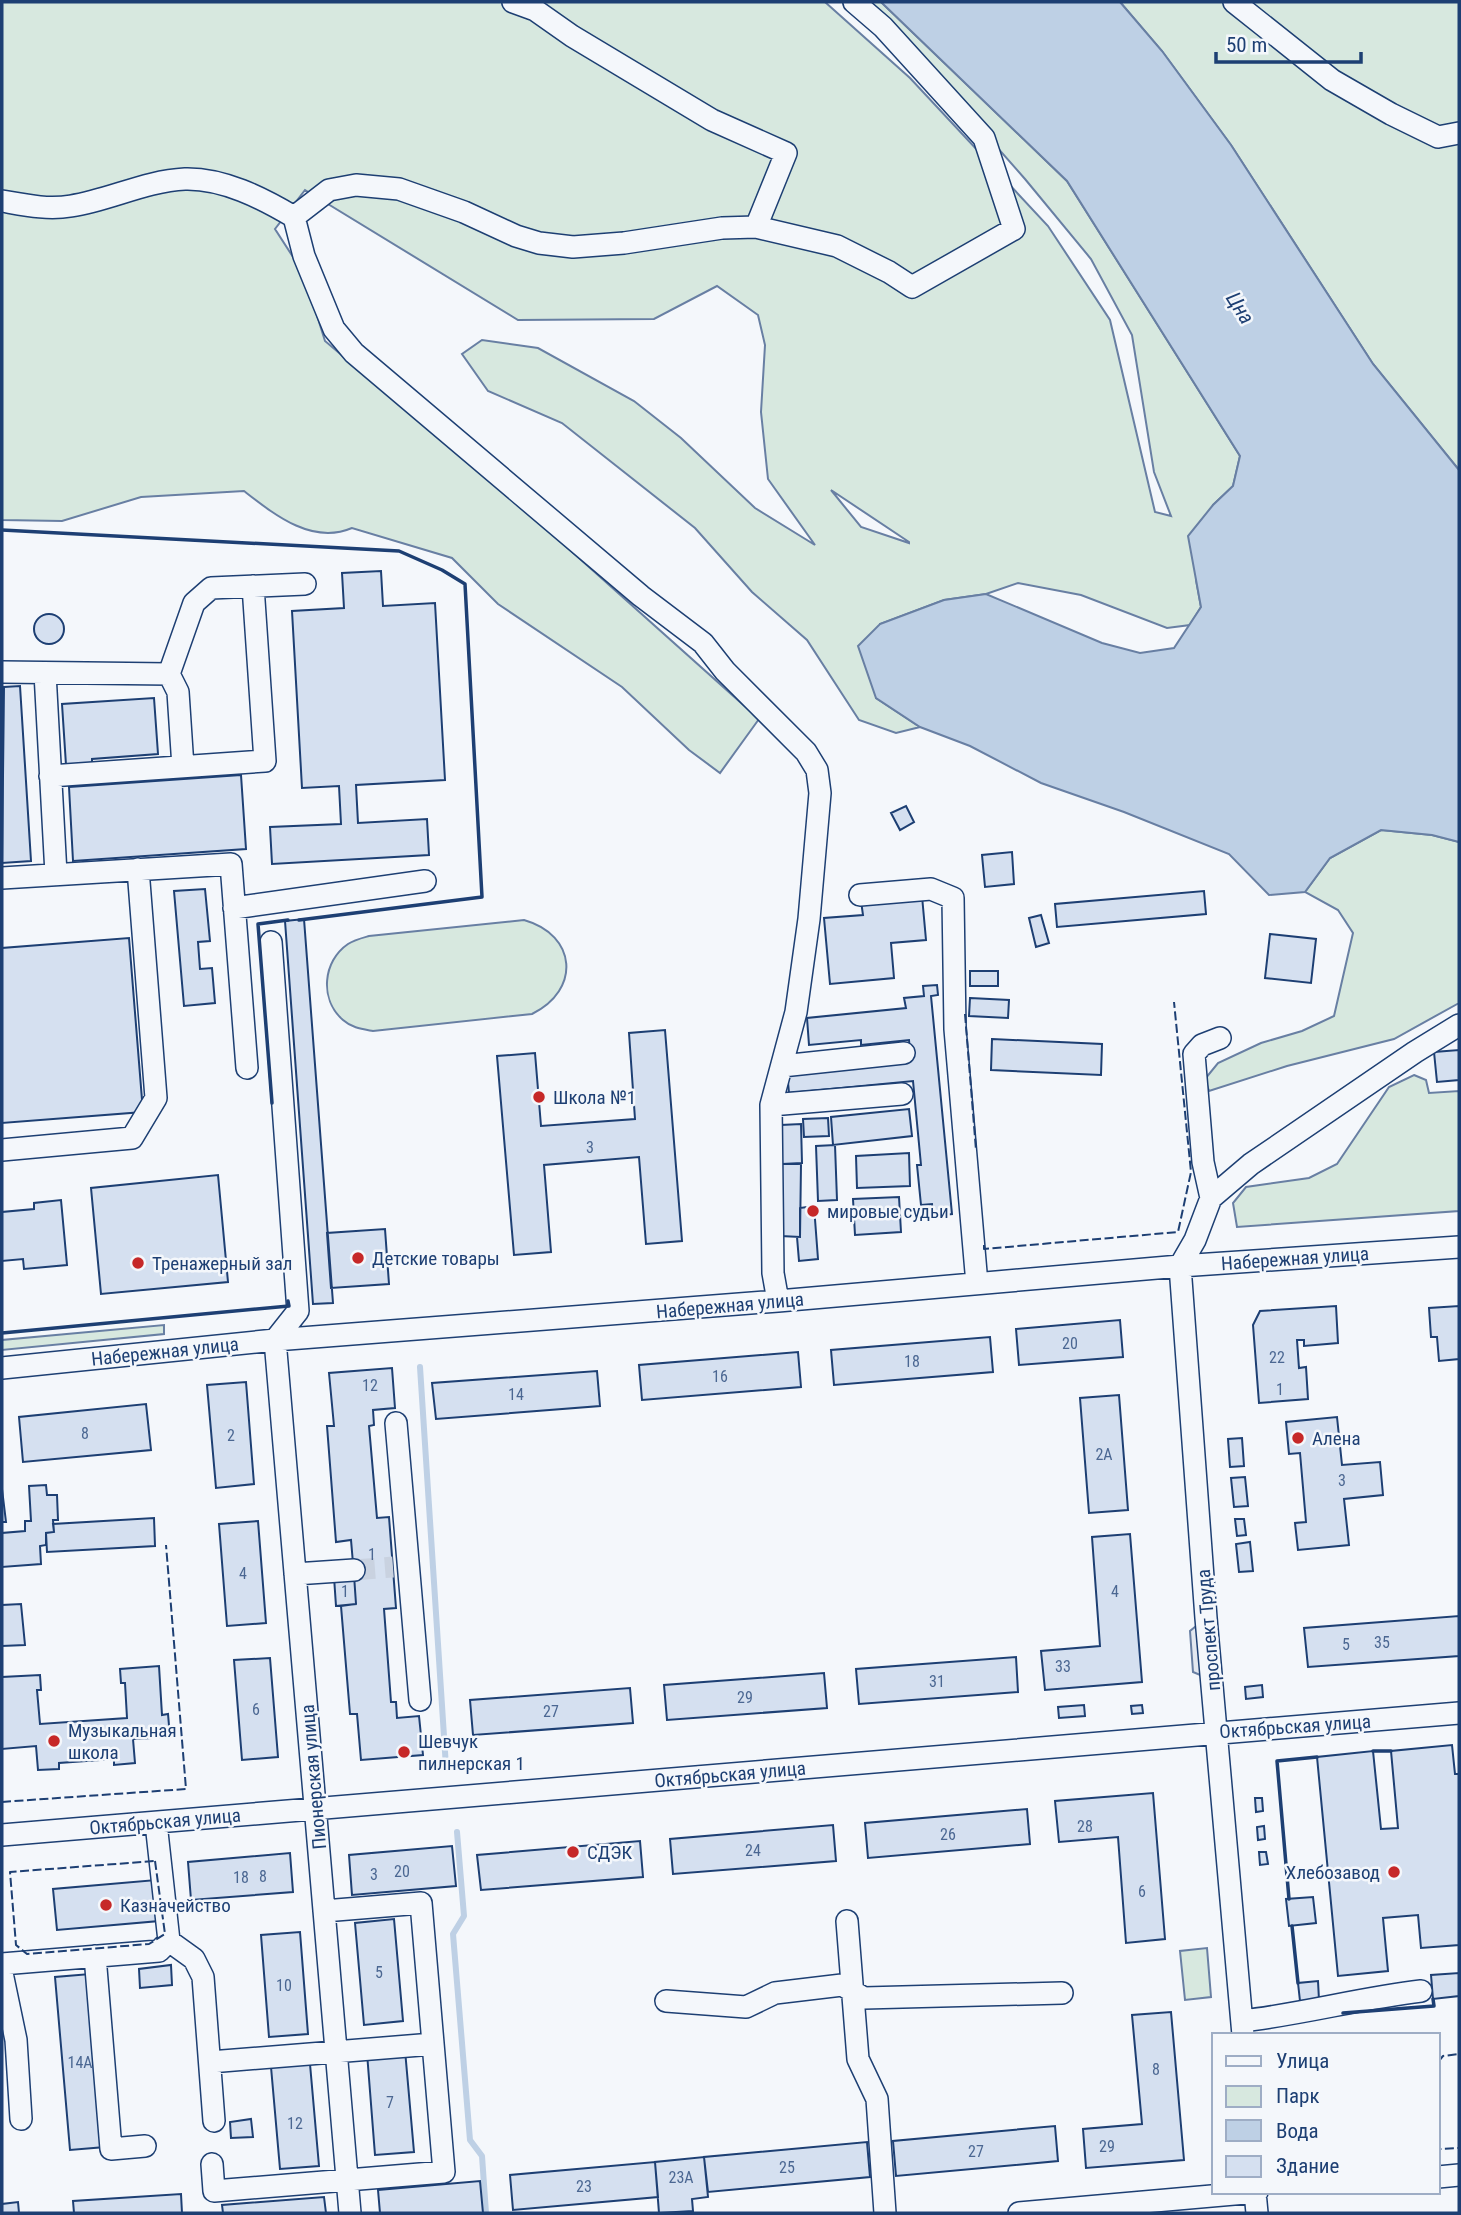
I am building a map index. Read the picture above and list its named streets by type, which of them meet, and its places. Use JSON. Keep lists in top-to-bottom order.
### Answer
{
  "streets": {
    "street": [
      "Набережная улица",
      "проспект Труда",
      "Октябрьская улица",
      "Пионерская улица"
    ]
  },
  "crossings": [
    ["Набережная улица", "проспект Труда"],
    ["Набережная улица", "Пионерская улица"],
    ["проспект Труда", "Октябрьская улица"],
    ["Октябрьская улица", "Пионерская улица"]
  ],
  "water": ["Цна"],
  "places": [
    "Школа №1",
    "мировые судьи",
    "Детские товары",
    "Тренажерный зал",
    "Алена",
    "Музыкальная школа",
    "Шевчук пилнерская 1",
    "СДЭК",
    "Хлебозавод",
    "Казначейство"
  ],
  "house_numbers": [
    "3",
    "20",
    "22",
    "18",
    "16",
    "12",
    "1",
    "14",
    "8",
    "2",
    "2А",
    "3",
    "1",
    "4",
    "1",
    "4",
    "35",
    "5",
    "33",
    "31",
    "29",
    "6",
    "27",
    "28",
    "26",
    "24",
    "20",
    "3",
    "8",
    "18",
    "6",
    "5",
    "10",
    "14А",
    "8",
    "7",
    "12",
    "29",
    "27",
    "25",
    "23А",
    "23"
  ],
  "legend": [
    "Улица",
    "Парк",
    "Вода",
    "Здание"
  ],
  "scale_bar": "50 m"
}
